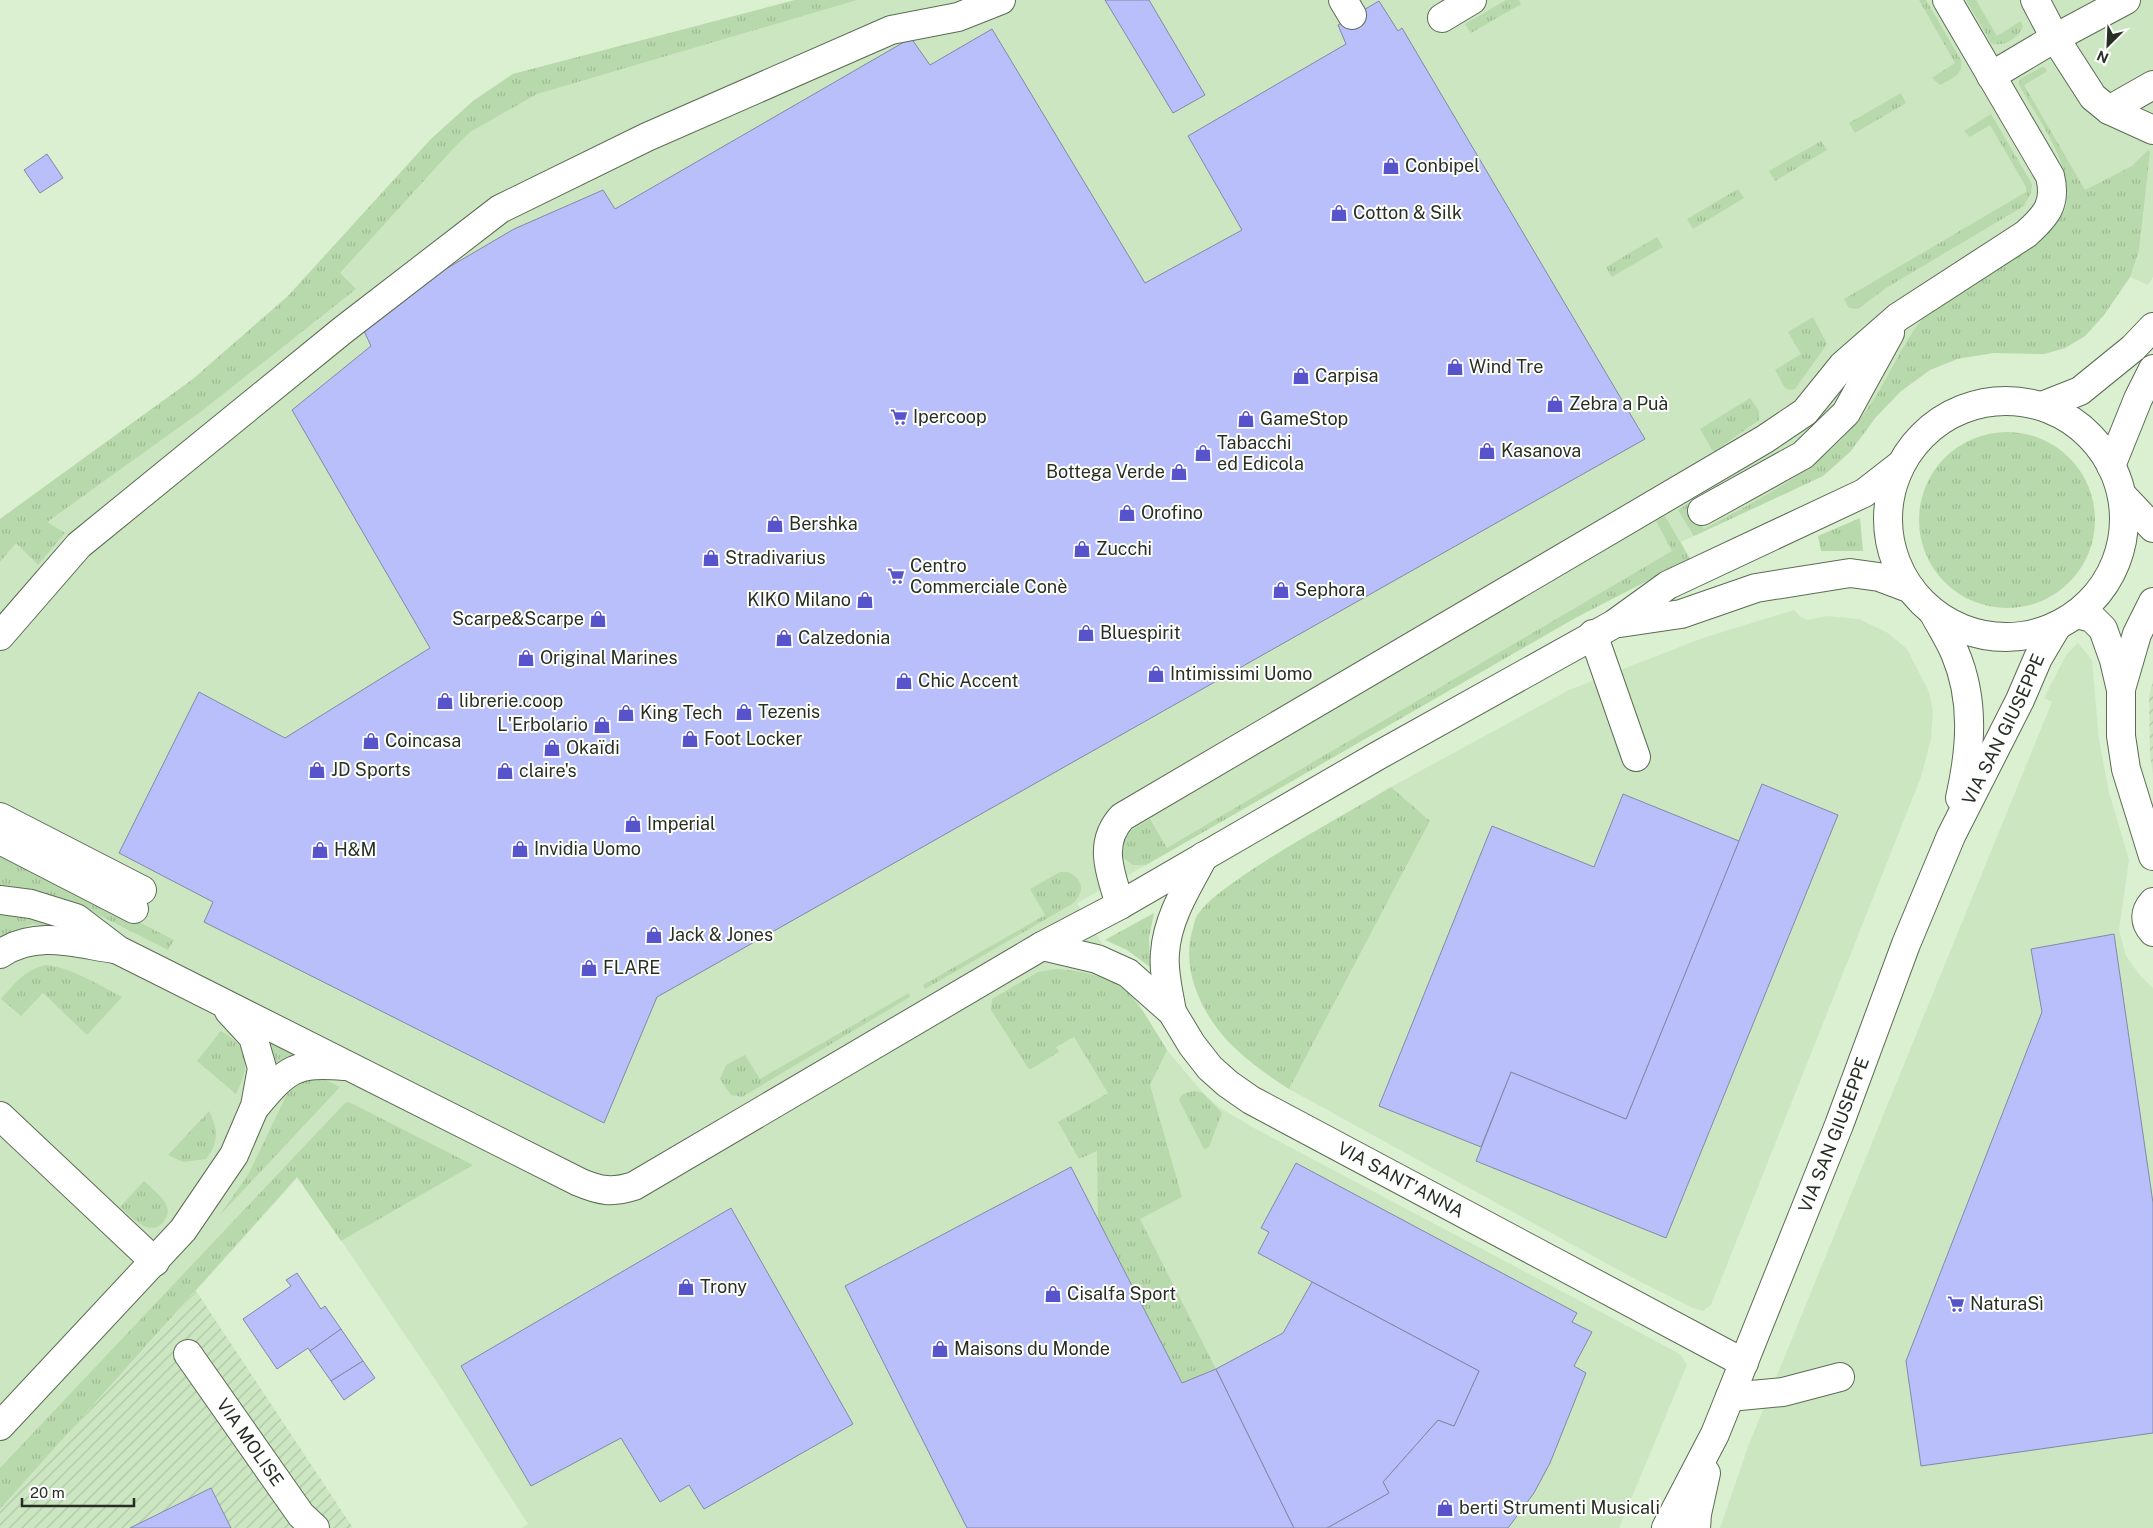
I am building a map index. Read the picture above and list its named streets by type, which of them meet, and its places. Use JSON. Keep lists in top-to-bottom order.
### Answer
{
  "streets": {
    "street": ["VIA SAN GIUSEPPE", "VIA SANT'ANNA", "VIA MOLISE"]
  },
  "crossings": [
    ["VIA SAN GIUSEPPE", "VIA SANT'ANNA"]
  ],
  "places": {
    "shop": [
      "Conbipel",
      "Cotton & Silk",
      "Wind Tre",
      "Carpisa",
      "Zebra a Puà",
      "GameStop",
      "Kasanova",
      "Tabacchi ed Edicola",
      "Bottega Verde",
      "Orofino",
      "Bershka",
      "Zucchi",
      "Stradivarius",
      "Sephora",
      "KIKO Milano",
      "Scarpe&Scarpe",
      "Bluespirit",
      "Calzedonia",
      "Original Marines",
      "Intimissimi Uomo",
      "Chic Accent",
      "librerie.coop",
      "Tezenis",
      "King Tech",
      "L'Erbolario",
      "Foot Locker",
      "Coincasa",
      "Okaïdi",
      "JD Sports",
      "claire's",
      "Imperial",
      "Invidia Uomo",
      "H&M",
      "Jack & Jones",
      "FLARE",
      "Trony",
      "Cisalfa Sport",
      "Maisons du Monde",
      "berti Strumenti Musicali"
    ],
    "supermarket": ["Ipercoop", "Centro Commerciale Conè", "NaturaSì"]
  },
  "scale_bar": "20 m",
  "north": "bottom left"
}
